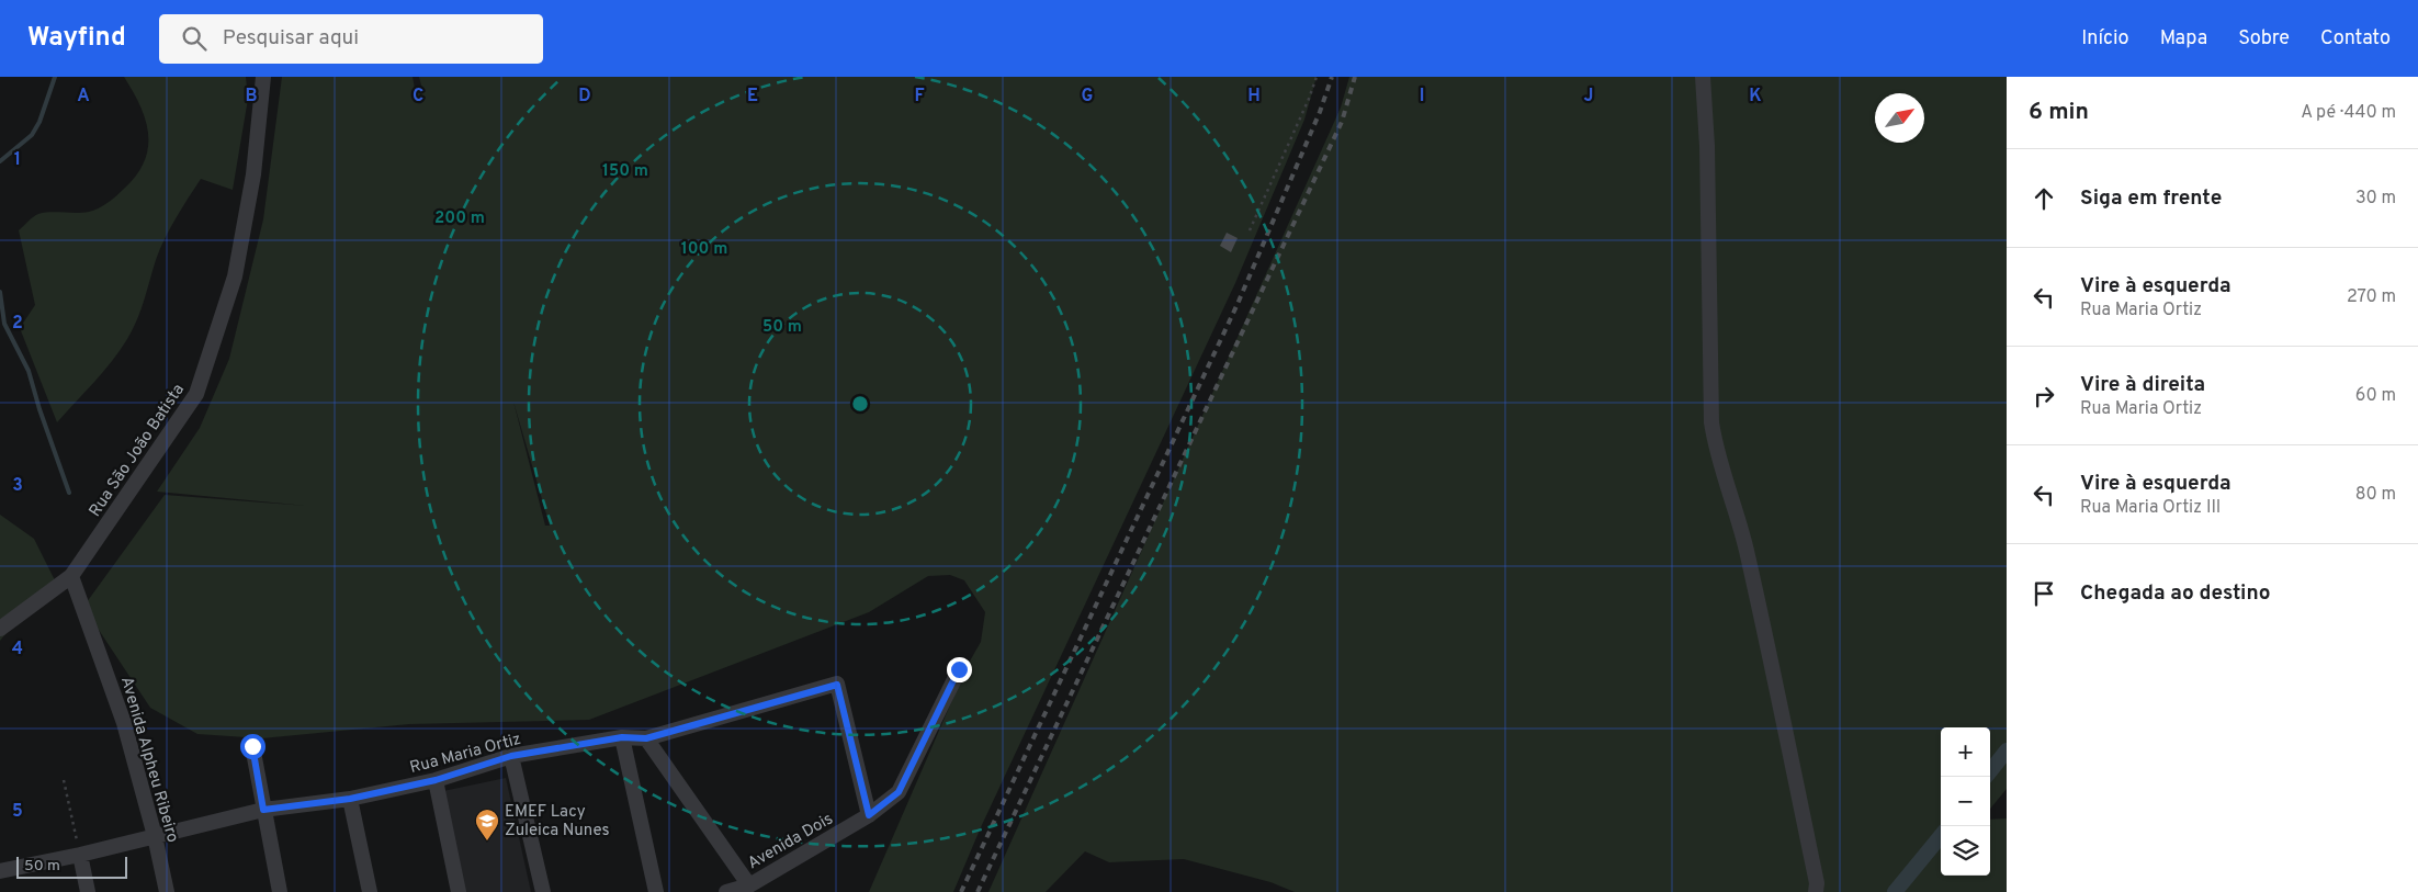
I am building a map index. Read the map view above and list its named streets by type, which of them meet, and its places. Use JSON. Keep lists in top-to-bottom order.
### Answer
{
  "streets": {
    "street": [
      "Rua São João Batista",
      "Rua Maria Ortiz",
      "Avenida Alpheu Ribeiro",
      "Avenida Dois"
    ]
  },
  "crossings": [
    ["Rua São João Batista", "Avenida Alpheu Ribeiro"],
    ["Rua Maria Ortiz", "Avenida Alpheu Ribeiro"],
    ["Rua Maria Ortiz", "Avenida Dois"]
  ],
  "places": {
    "school or university": ["EMEF Lacy Zuleica Nunes"]
  },
  "scale_bar": "50 m",
  "north": "top right",
  "page": {
    "header": "Wayfind",
    "search": "Pesquisar aqui",
    "nav": [
      "Início",
      "Mapa",
      "Sobre",
      "Contato"
    ],
    "heading": ["6 min", "A pé · 440 m"],
    "list": [
      ["Siga em frente", "30 m"],
      ["Vire à esquerda", "Rua Maria Ortiz", "270 m"],
      ["Vire à direita", "Rua Maria Ortiz", "60 m"],
      ["Vire à esquerda", "Rua Maria Ortiz III", "80 m"],
      "Chegada ao destino"
    ],
    "map_buttons": ["+", "−"],
    "scale": "50 m"
  },
  "grid": {
    "columns": [
      "A",
      "B",
      "C",
      "D",
      "E",
      "F",
      "G",
      "H",
      "I",
      "J",
      "K"
    ],
    "rows": [
      "1",
      "2",
      "3",
      "4",
      "5"
    ]
  },
  "rings": [
    "150 m",
    "200 m",
    "100 m",
    "50 m"
  ]
}
